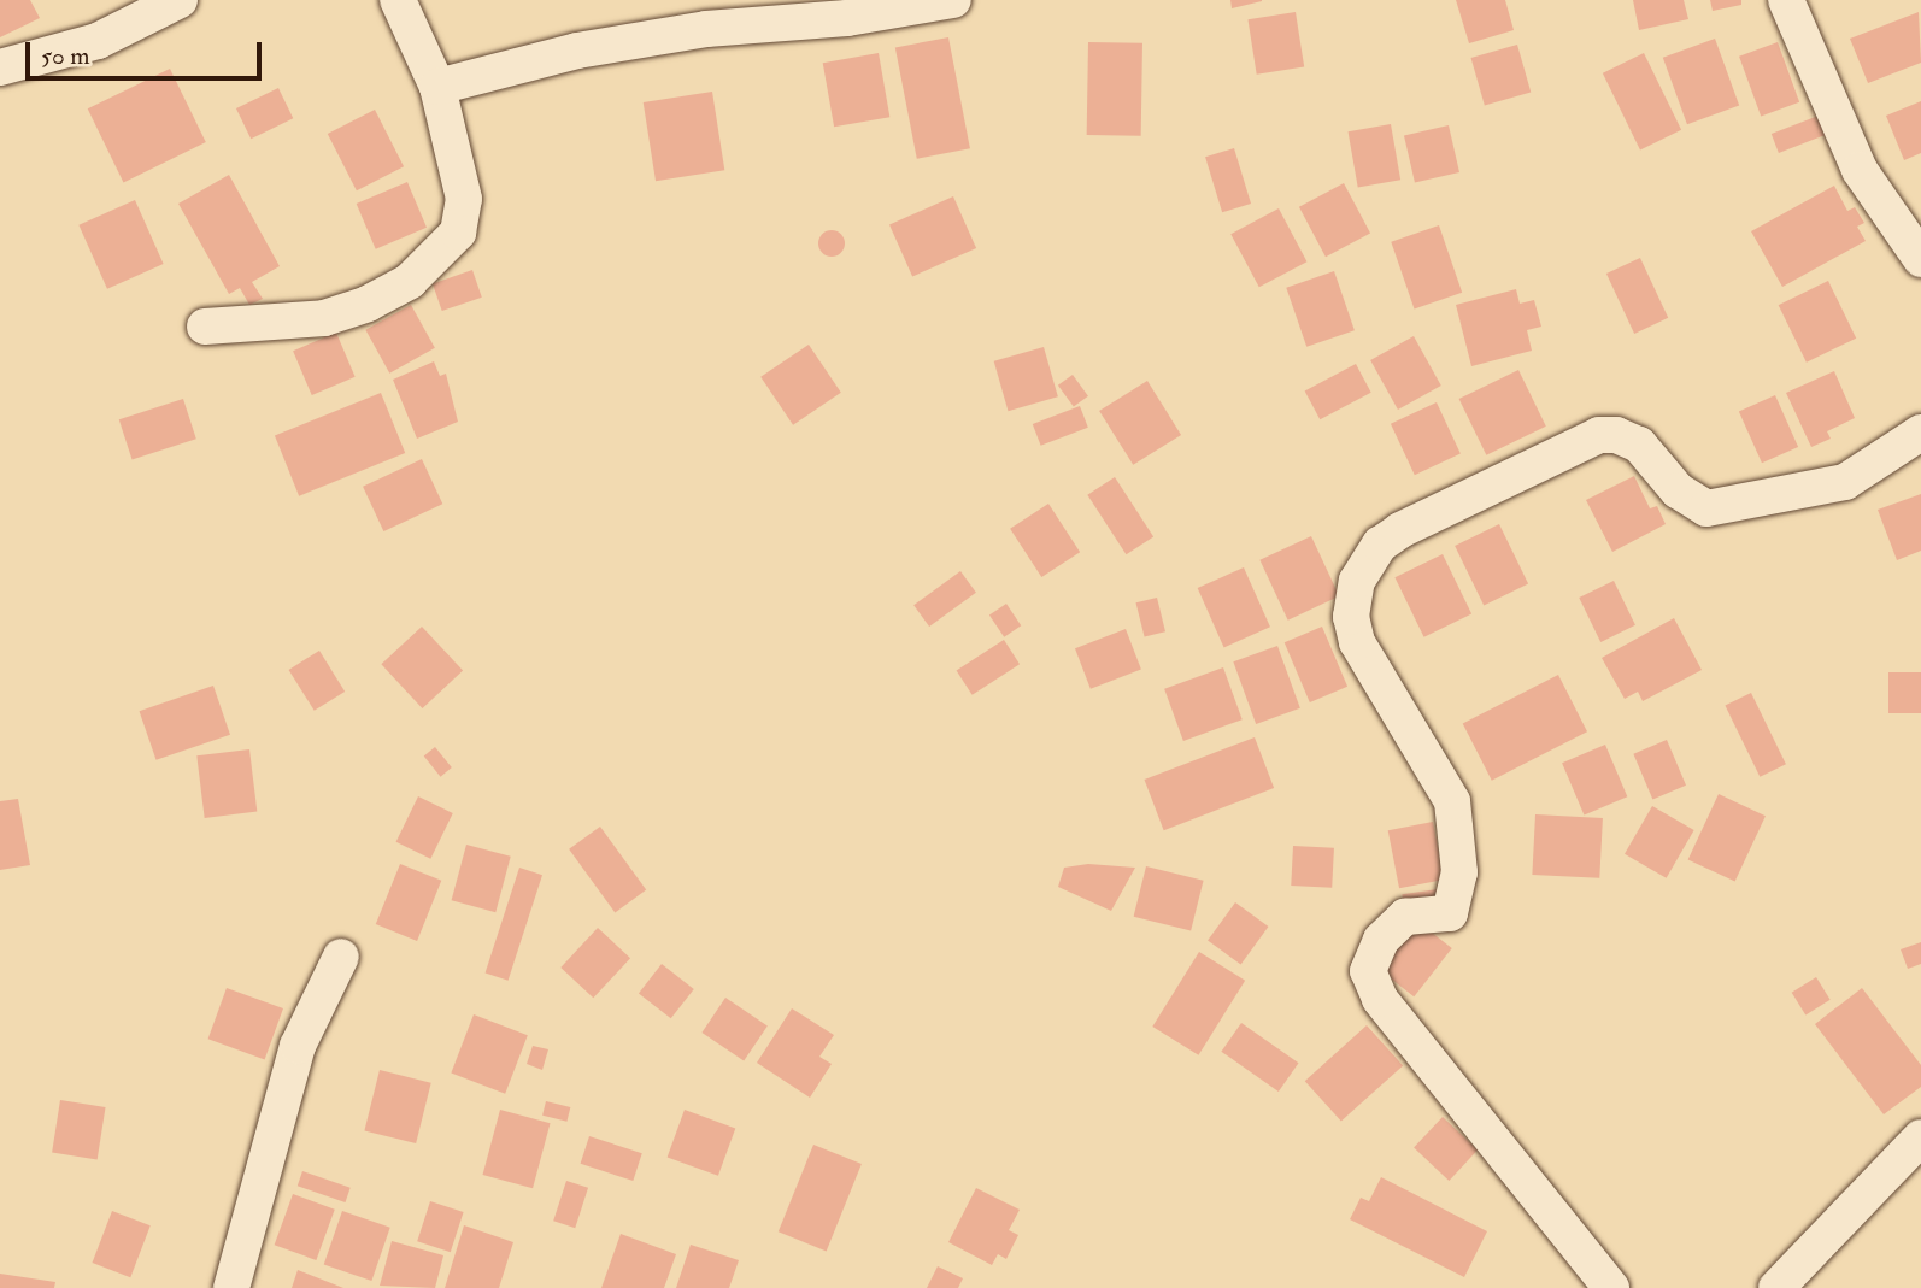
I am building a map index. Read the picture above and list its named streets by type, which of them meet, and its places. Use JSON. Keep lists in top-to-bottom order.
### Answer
{
  "scale_bar": "50 m"
}
